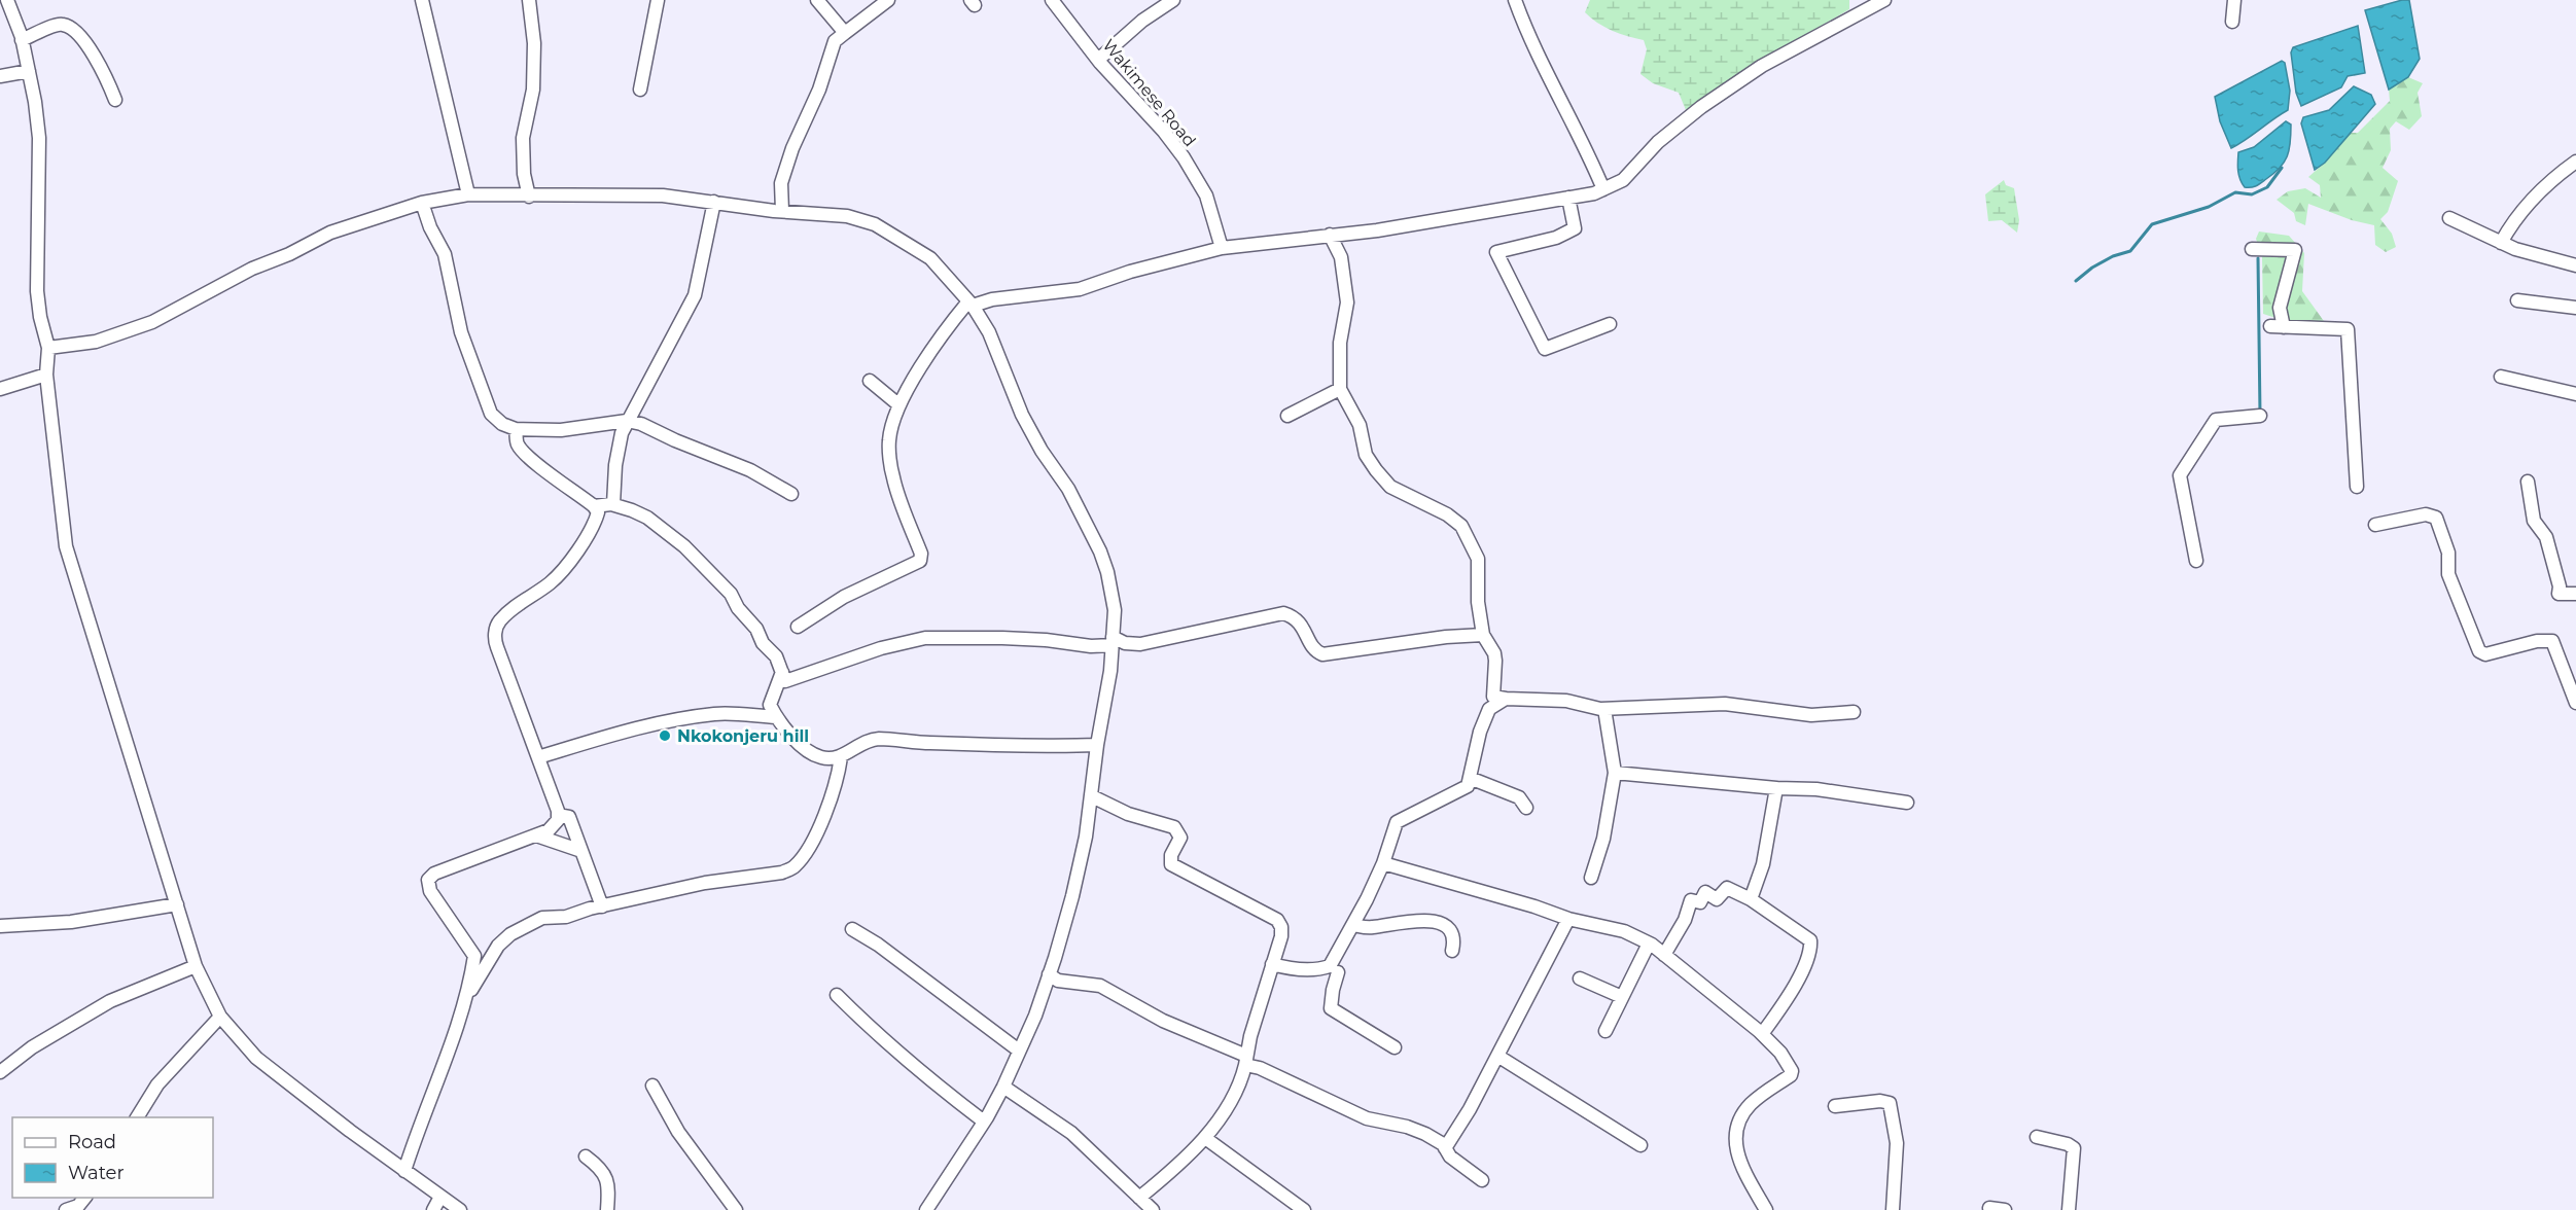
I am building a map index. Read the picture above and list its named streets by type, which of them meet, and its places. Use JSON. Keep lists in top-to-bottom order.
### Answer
{
  "streets": {
    "street": ["Wakimese Road"]
  },
  "places": ["Nkokonjeru hill"],
  "legend": ["Road", "Water"]
}
